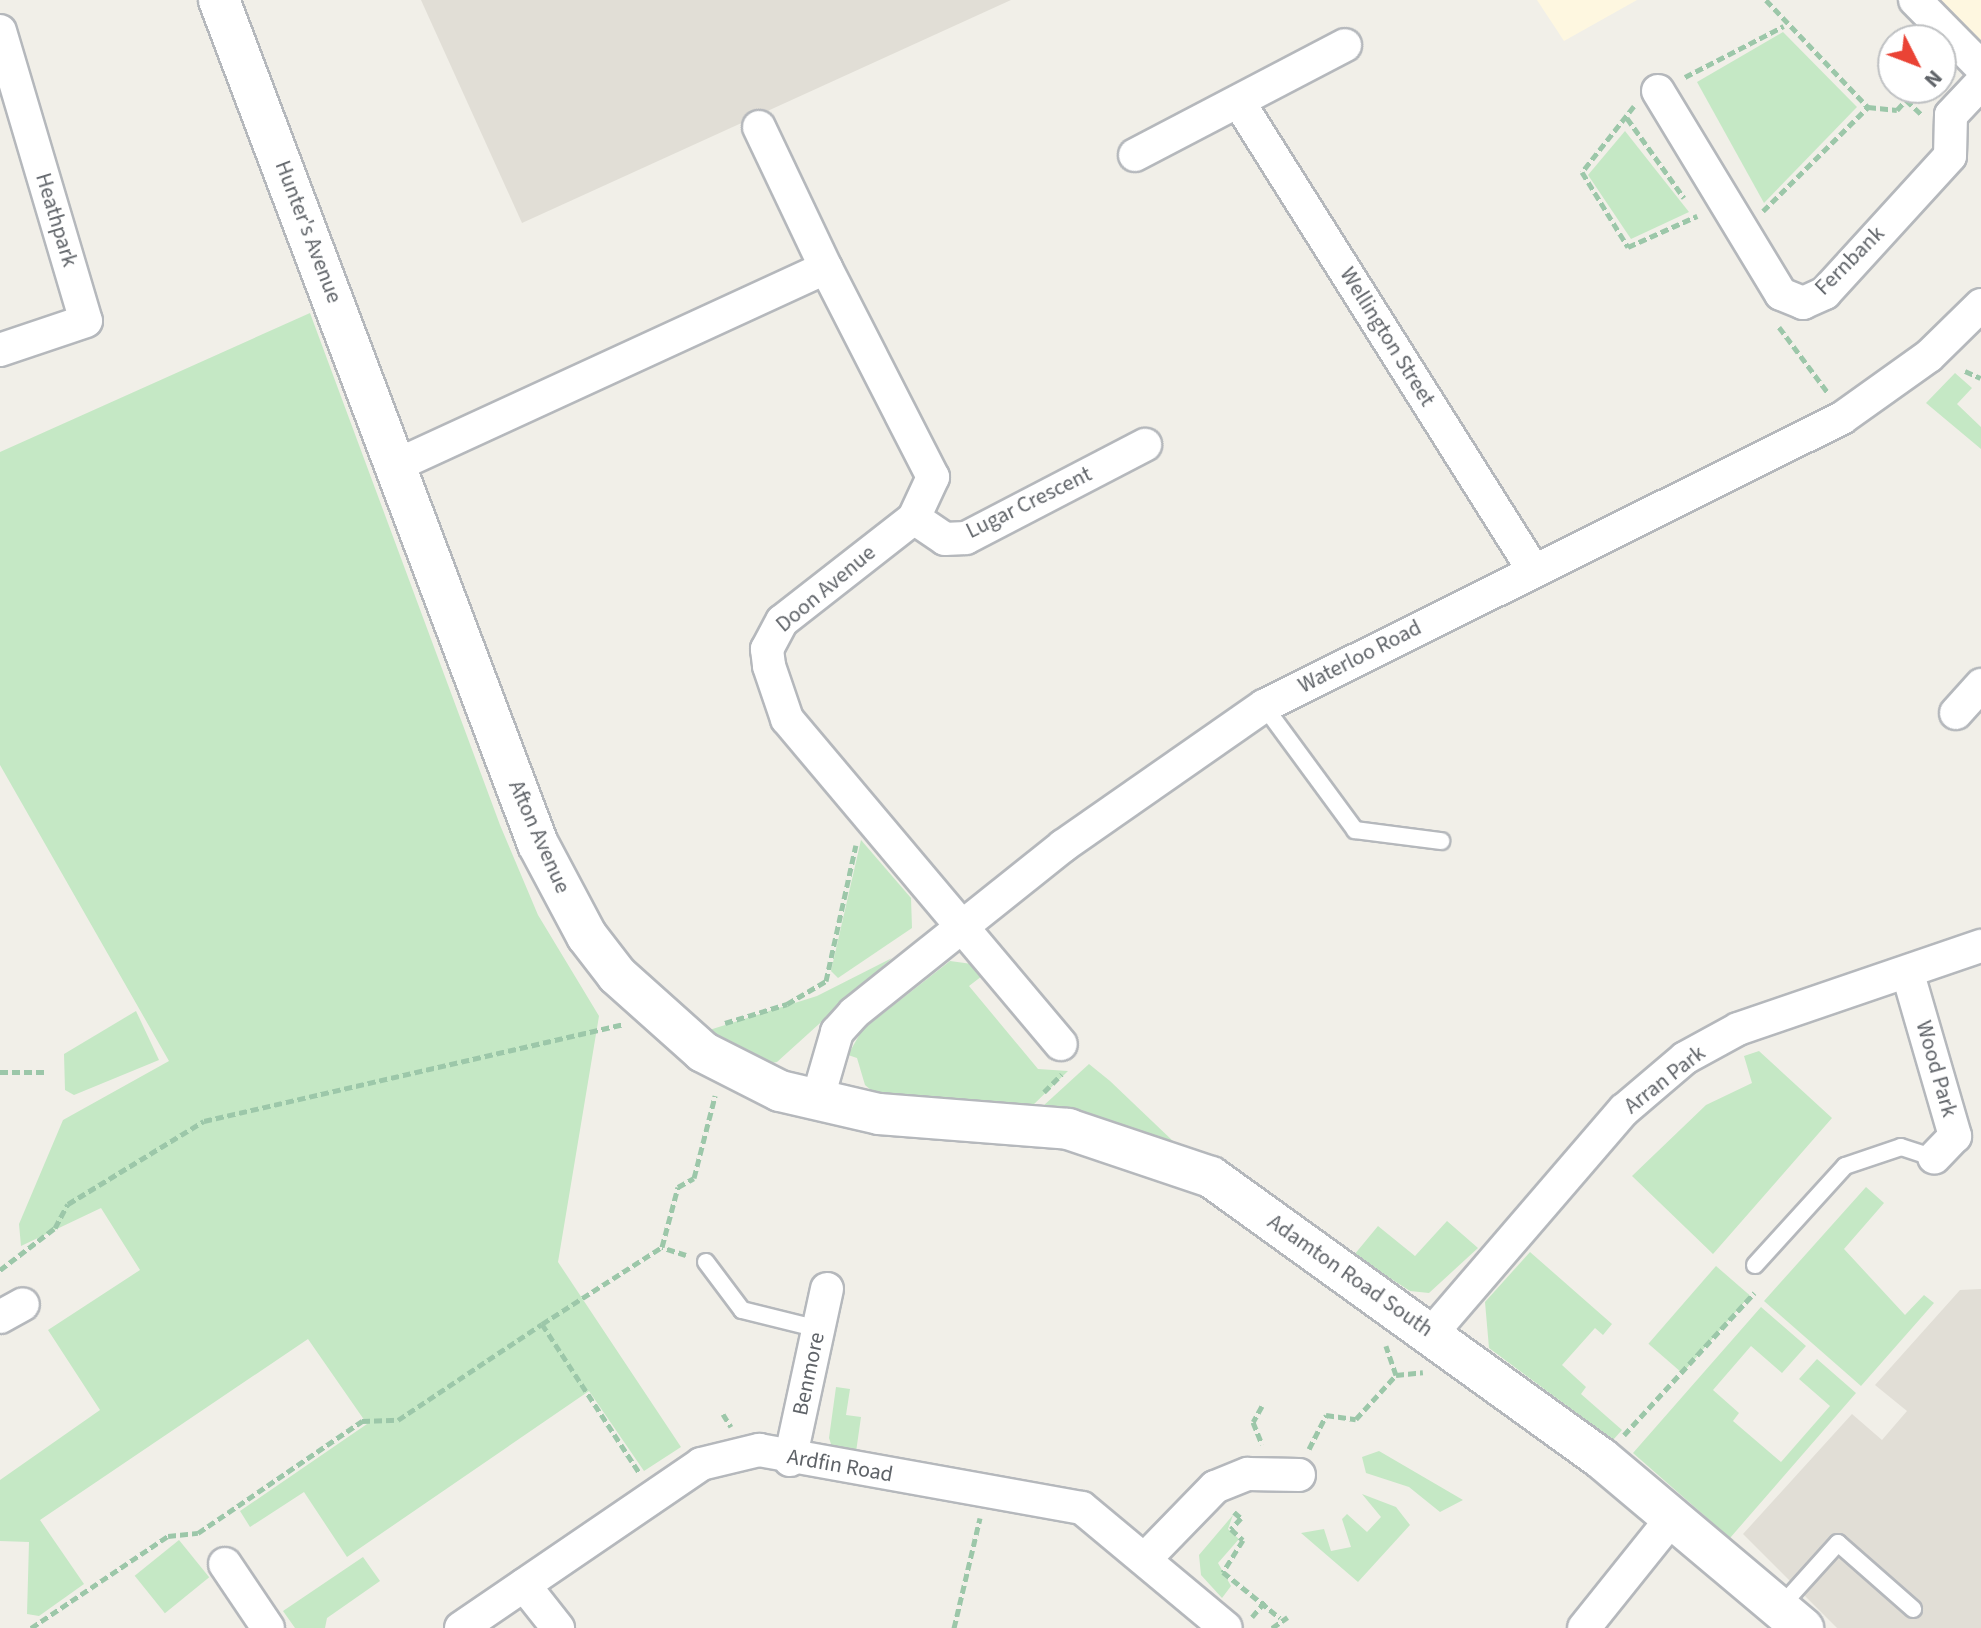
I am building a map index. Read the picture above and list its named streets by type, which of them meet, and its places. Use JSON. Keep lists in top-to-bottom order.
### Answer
{
  "streets": {
    "street": [
      "Heathpark",
      "Hunter's Avenue",
      "Fernbank",
      "Wellington Street",
      "Lugar Crescent",
      "Doon Avenue",
      "Waterloo Road",
      "Afton Avenue",
      "Wood Park",
      "Arran Park",
      "Adamton Road South",
      "Benmore",
      "Ardfin Road"
    ]
  },
  "crossings": [
    ["Hunter's Avenue", "Afton Avenue"],
    ["Wellington Street", "Waterloo Road"],
    ["Lugar Crescent", "Doon Avenue"],
    ["Doon Avenue", "Waterloo Road"],
    ["Waterloo Road", "Afton Avenue"],
    ["Waterloo Road", "Adamton Road South"],
    ["Afton Avenue", "Adamton Road South"],
    ["Wood Park", "Arran Park"],
    ["Arran Park", "Adamton Road South"],
    ["Benmore", "Ardfin Road"]
  ],
  "north": "bottom right"
}
